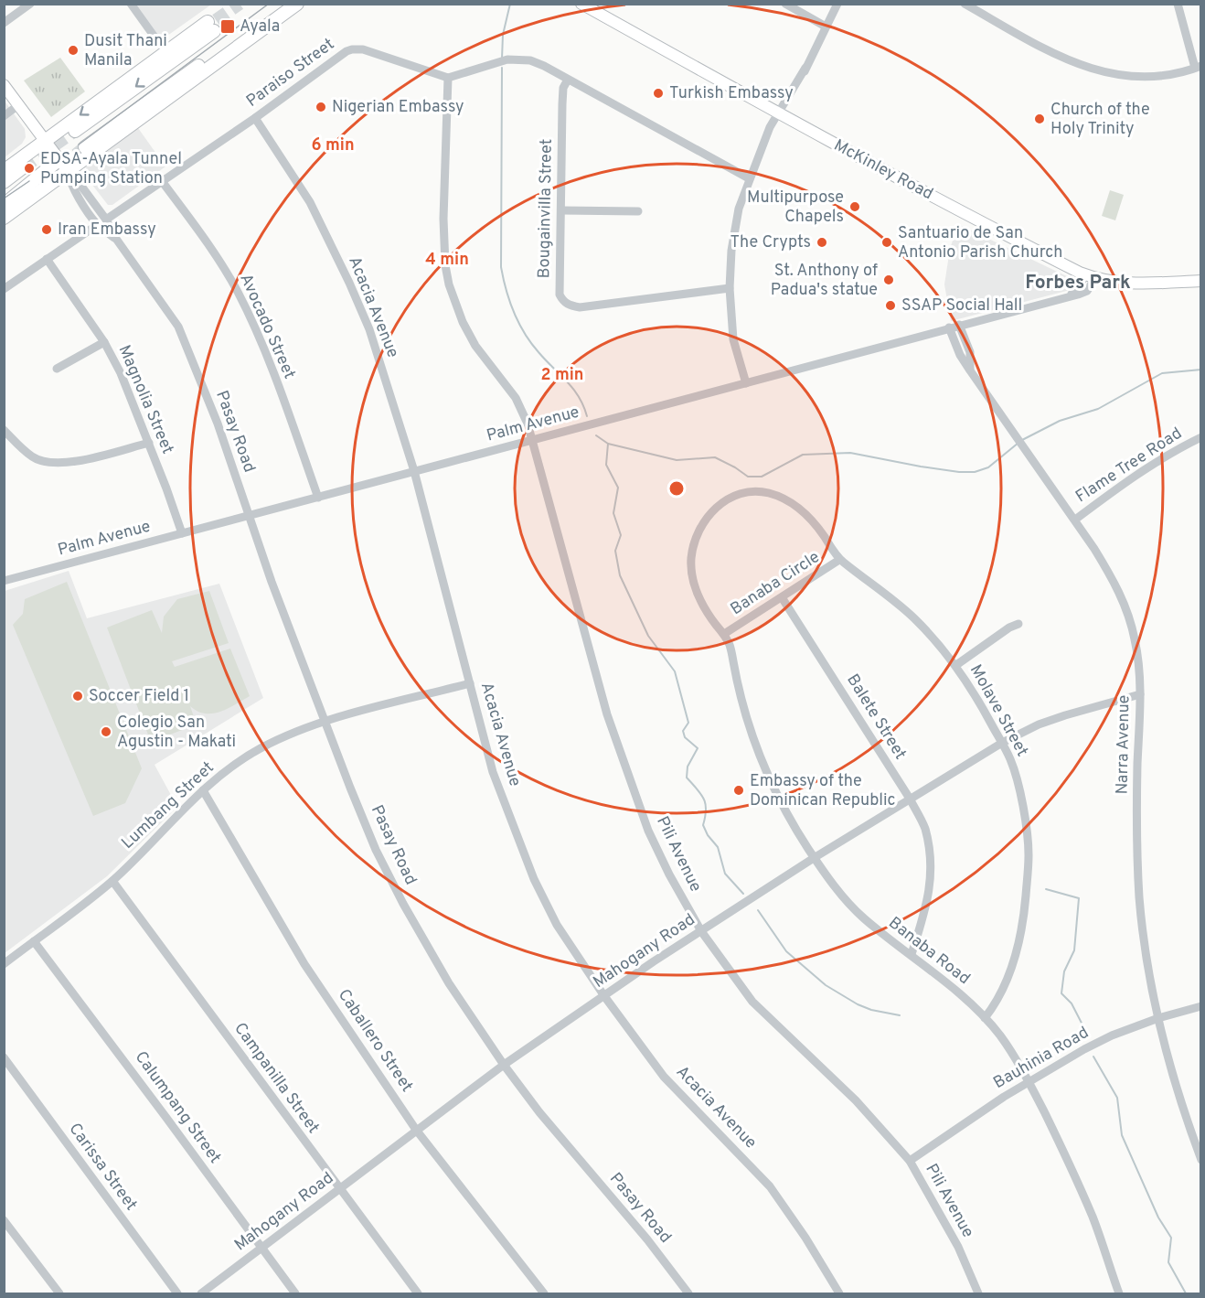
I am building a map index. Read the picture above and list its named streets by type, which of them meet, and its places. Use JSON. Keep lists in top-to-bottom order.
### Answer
{
  "streets": {
    "main road": ["McKinley Road"],
    "street": [
      "Paraiso Street",
      "Bougainvilla Street",
      "Acacia Avenue",
      "Avocado Street",
      "Magnolia Street",
      "Palm Avenue",
      "Pasay Road",
      "Flame Tree Road",
      "Banaba Circle",
      "Molave Street",
      "Balete Street",
      "Narra Avenue",
      "Lumbang Street",
      "Pili Avenue",
      "Mahogany Road",
      "Banaba Road",
      "Caballero Street",
      "Bauhinia Road",
      "Campanilla Street",
      "Calumpang Street",
      "Carissa Street"
    ]
  },
  "crossings": [
    ["Paraiso Street", "Acacia Avenue"],
    ["Paraiso Street", "Avocado Street"],
    ["Paraiso Street", "Pasay Road"],
    ["Paraiso Street", "Pili Avenue"],
    ["McKinley Road", "Palm Avenue"],
    ["Acacia Avenue", "Palm Avenue"],
    ["Acacia Avenue", "Lumbang Street"],
    ["Acacia Avenue", "Mahogany Road"],
    ["Avocado Street", "Palm Avenue"],
    ["Magnolia Street", "Palm Avenue"],
    ["Palm Avenue", "Pasay Road"],
    ["Palm Avenue", "Narra Avenue"],
    ["Palm Avenue", "Pili Avenue"],
    ["Pasay Road", "Lumbang Street"],
    ["Pasay Road", "Mahogany Road"],
    ["Flame Tree Road", "Narra Avenue"],
    ["Banaba Circle", "Molave Street"],
    ["Banaba Circle", "Balete Street"],
    ["Banaba Circle", "Banaba Road"],
    ["Molave Street", "Balete Street"],
    ["Molave Street", "Mahogany Road"],
    ["Molave Street", "Banaba Road"],
    ["Balete Street", "Mahogany Road"],
    ["Balete Street", "Banaba Road"],
    ["Narra Avenue", "Mahogany Road"],
    ["Narra Avenue", "Bauhinia Road"],
    ["Lumbang Street", "Caballero Street"],
    ["Lumbang Street", "Campanilla Street"],
    ["Lumbang Street", "Calumpang Street"],
    ["Pili Avenue", "Mahogany Road"],
    ["Pili Avenue", "Bauhinia Road"],
    ["Mahogany Road", "Banaba Road"],
    ["Mahogany Road", "Caballero Street"],
    ["Mahogany Road", "Campanilla Street"],
    ["Mahogany Road", "Calumpang Street"],
    ["Banaba Road", "Bauhinia Road"]
  ],
  "districts": ["Forbes Park"],
  "places": {
    "transit": ["Ayala"],
    "other": [
      "Dusit Thani Manila",
      "Turkish Embassy",
      "Nigerian Embassy",
      "Church of the Holy Trinity",
      "EDSA-Ayala Tunnel Pumping Station",
      "Multipurpose Chapels",
      "Iran Embassy",
      "The Crypts",
      "Santuario de San Antonio Parish Church",
      "St. Anthony of Padua's statue",
      "SSAP Social Hall",
      "Soccer Field 1",
      "Colegio San Agustin - Makati",
      "Embassy of the Dominican Republic"
    ]
  },
  "rings": ["6 min", "4 min", "2 min"]
}
